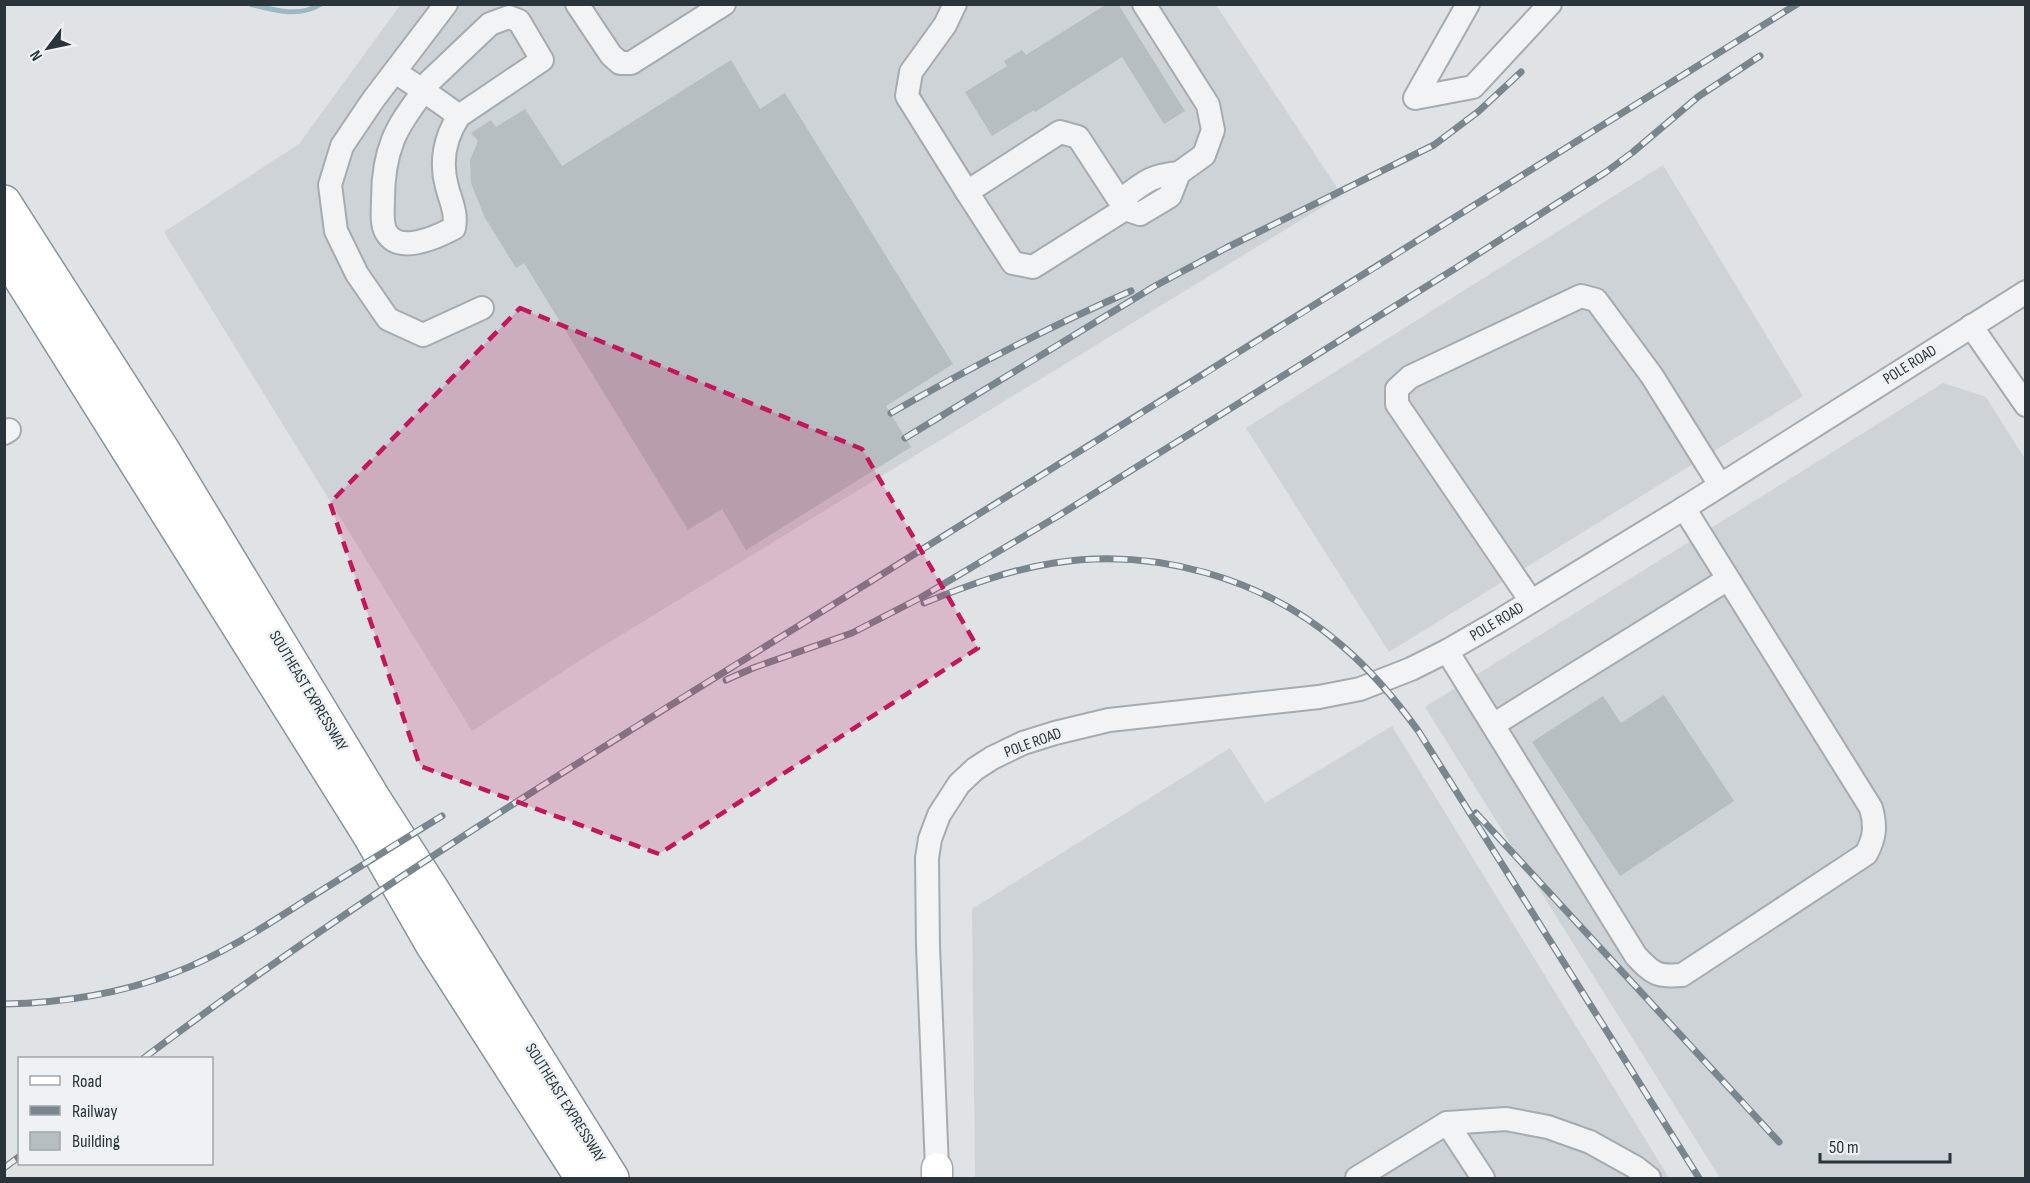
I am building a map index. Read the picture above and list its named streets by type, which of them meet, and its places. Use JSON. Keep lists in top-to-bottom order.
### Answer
{
  "streets": {
    "highway": ["SOUTHEAST EXPRESSWAY"],
    "street": ["POLE ROAD"]
  },
  "legend": ["Road", "Railway", "Building"],
  "scale_bar": "50 m",
  "north": "bottom left"
}
